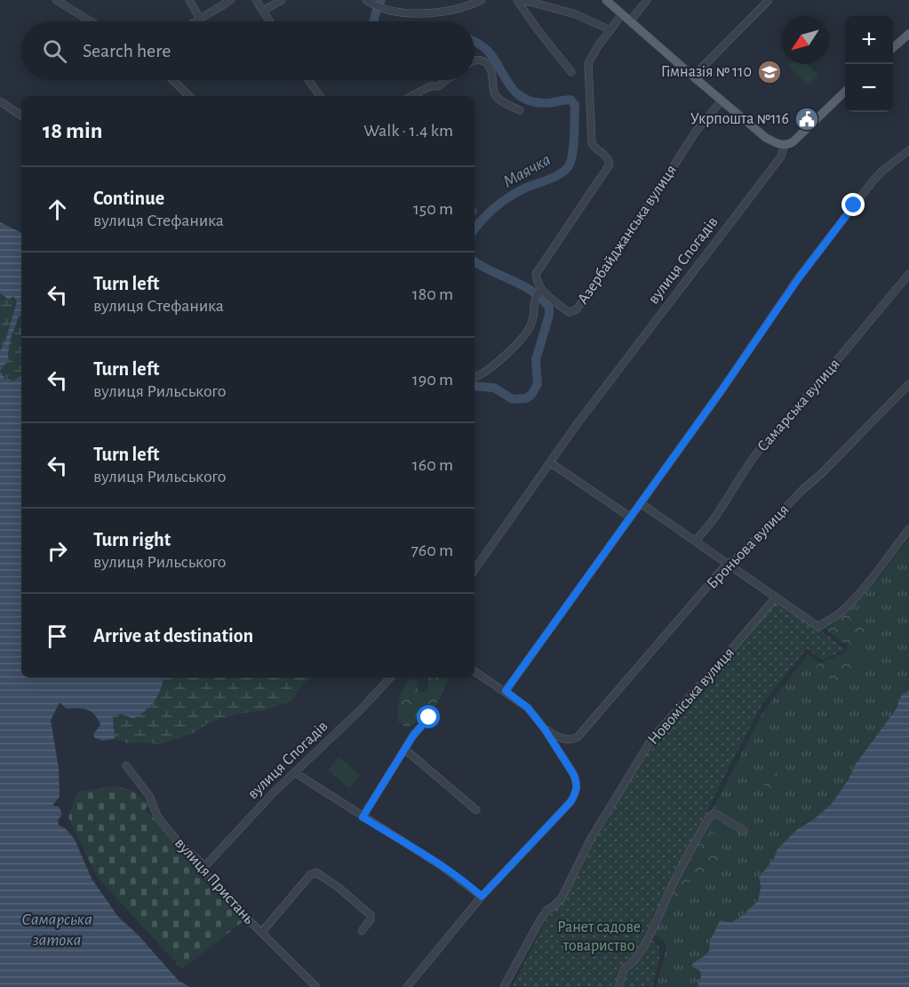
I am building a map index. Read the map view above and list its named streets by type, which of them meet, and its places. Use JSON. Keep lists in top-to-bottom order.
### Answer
{
  "streets": {
    "main road": ["вулиця Спогадів"],
    "street": [
      "Азербайджанська вулиця",
      "Самарська вулиця",
      "Броньова вулиця",
      "Новоміська вулиця",
      "вулиця Пристань"
    ]
  },
  "crossings": [
    ["вулиця Спогадів", "вулиця Пристань"]
  ],
  "water": ["Маячка", "Самарська затока"],
  "parks": ["Ранет садове товариство"],
  "places": {
    "school or university": ["Гімназія № 110"],
    "public building": ["Укрпошта №116"]
  },
  "north": "bottom left",
  "page": {
    "map_buttons": ["+", "−"],
    "search": "Search here",
    "heading": ["18 min", "Walk · 1.4 km"],
    "list": [
      ["Continue", "вулиця Стефаника", "150 m"],
      ["Turn left", "вулиця Стефаника", "180 m"],
      ["Turn left", "вулиця Рильського", "190 m"],
      ["Turn left", "вулиця Рильського", "160 m"],
      ["Turn right", "вулиця Рильського", "760 m"],
      "Arrive at destination"
    ]
  }
}
